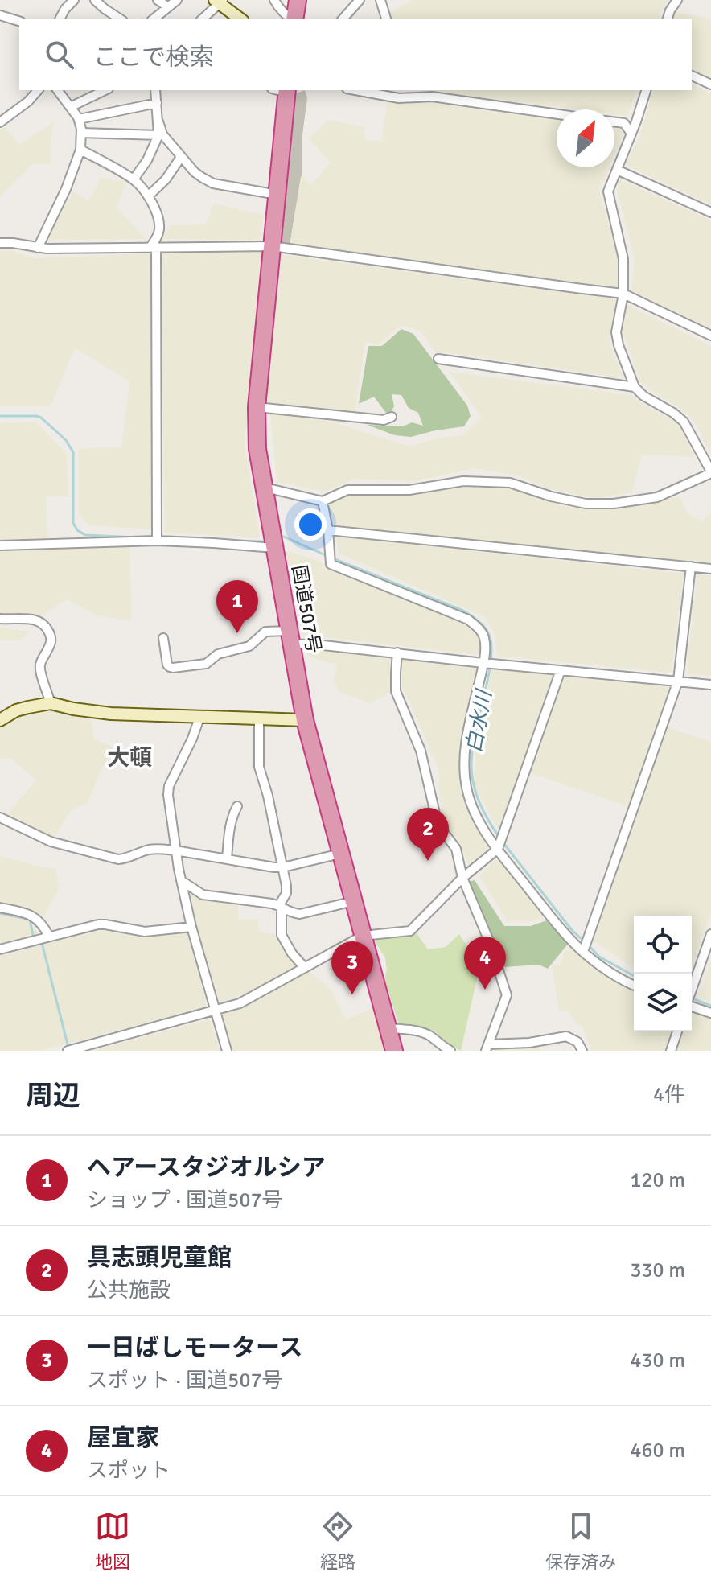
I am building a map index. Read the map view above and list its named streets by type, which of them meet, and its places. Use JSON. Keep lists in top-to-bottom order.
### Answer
{
  "streets": {
    "highway": ["国道507号"]
  },
  "districts": ["大頓"],
  "water": ["白水川"],
  "north": "top right",
  "page": {
    "search": "ここで検索",
    "pins": [
      "1",
      "2",
      "4",
      "3"
    ],
    "heading": ["周辺", "4件"],
    "list": [
      {
        "mark": "1",
        "name": "ヘアースタジオルシア",
        "note": "ショップ · 国道507号",
        "value": "120 m"
      },
      {
        "mark": "2",
        "name": "具志頭児童館",
        "note": "公共施設",
        "value": "330 m"
      },
      {
        "mark": "3",
        "name": "一日ばしモータース",
        "note": "スポット · 国道507号",
        "value": "430 m"
      },
      {
        "mark": "4",
        "name": "屋宜家",
        "note": "スポット",
        "value": "460 m"
      }
    ],
    "nav": ["地図", "経路", "保存済み"]
  }
}
